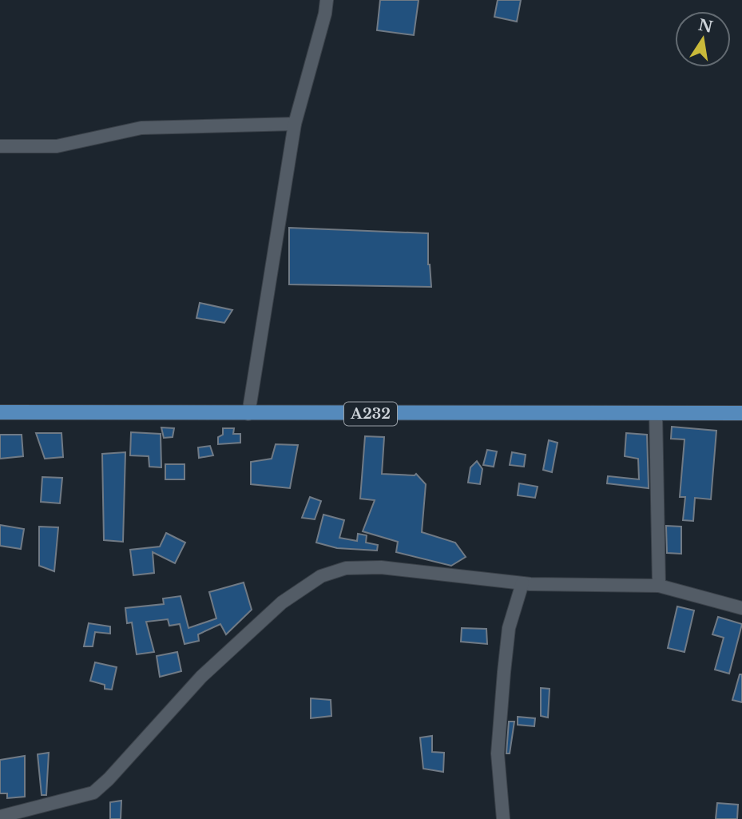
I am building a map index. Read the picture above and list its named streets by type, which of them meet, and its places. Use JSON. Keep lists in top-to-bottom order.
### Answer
{
  "streets": {
    "main road": ["A232"]
  },
  "north": "top"
}
